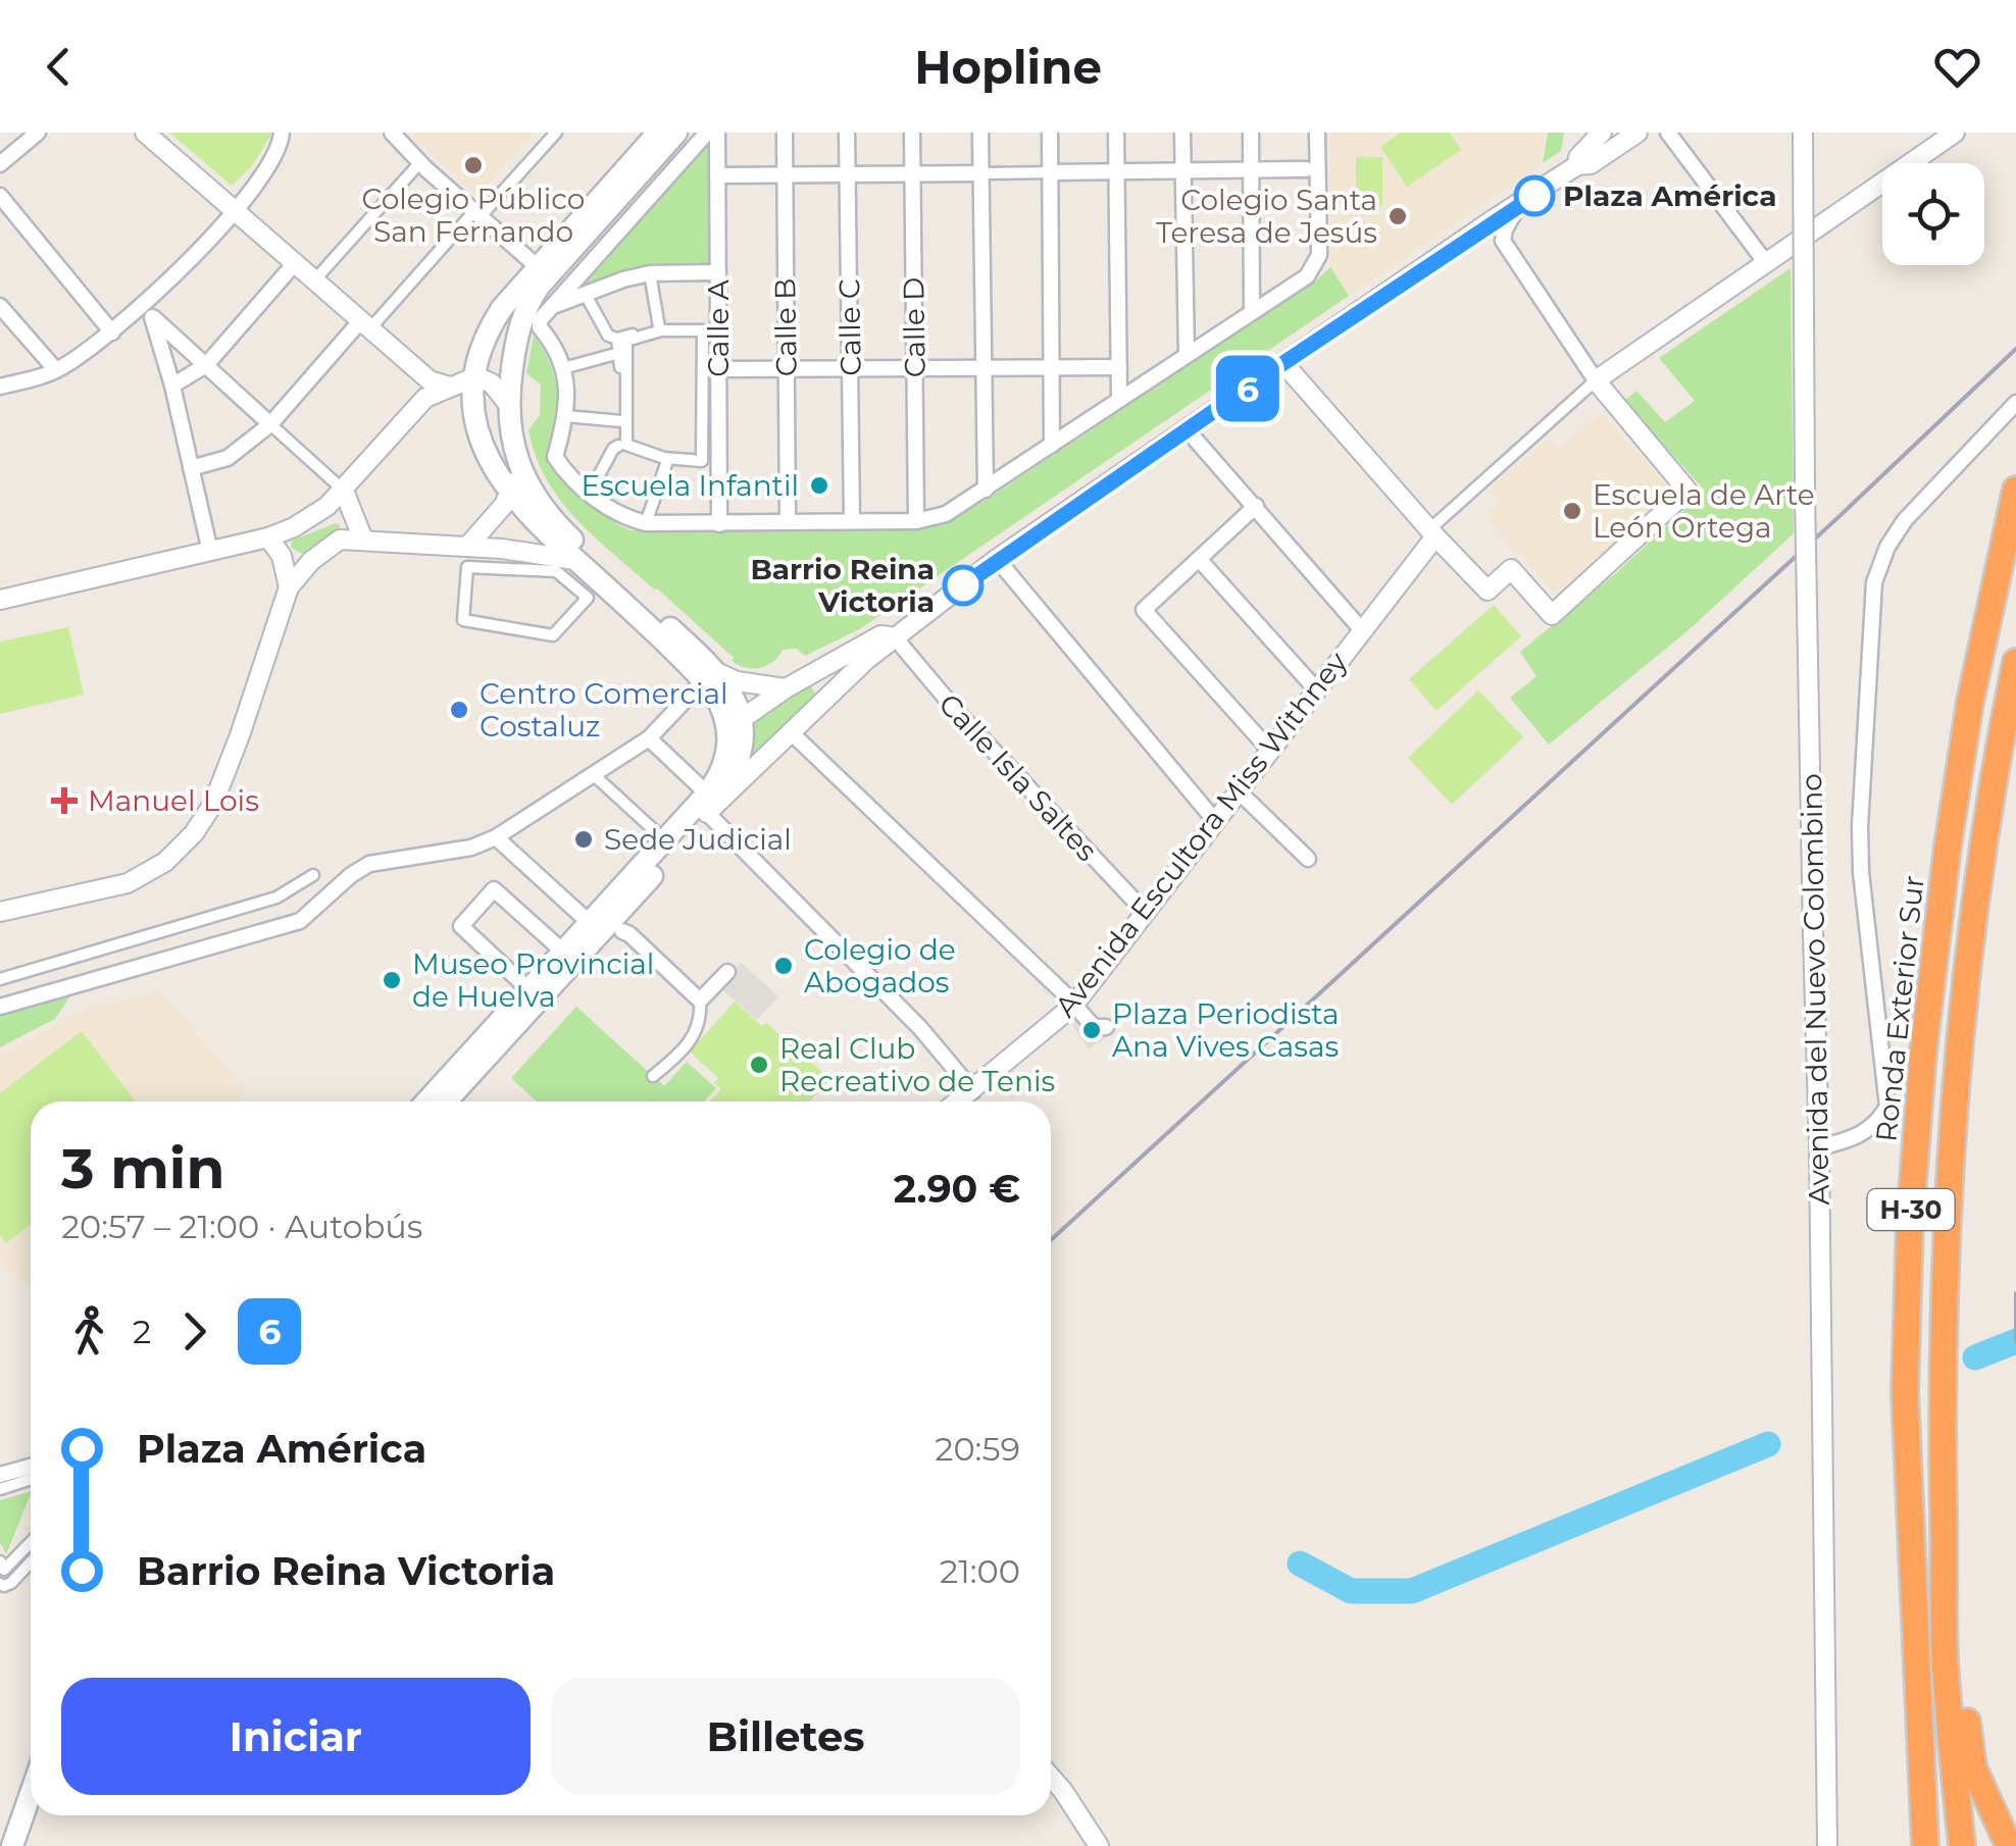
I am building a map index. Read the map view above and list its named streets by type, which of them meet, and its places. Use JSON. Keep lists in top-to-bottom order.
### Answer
{
  "streets": {
    "highway": ["Ronda Exterior Sur", "H-30"],
    "street": [
      "Calle B",
      "Calle C",
      "Calle D",
      "Calle A",
      "Calle Isla Saltes",
      "Avenida Escultora Miss Withney",
      "Avenida del Nuevo Colombino"
    ]
  },
  "crossings": [
    ["Calle Isla Saltes", "Avenida Escultora Miss Withney"]
  ],
  "places": {
    "other": [
      "Colegio Público San Fernando",
      "Plaza América",
      "Colegio Santa Teresa de Jesús",
      "Escuela Infantil",
      "Escuela de Arte León Ortega",
      "Barrio Reina Victoria",
      "Centro Comercial Costaluz",
      "Sede Judicial",
      "Colegio de Abogados",
      "Museo Provincial de Huelva",
      "Plaza Periodista Ana Vives Casas",
      "Real Club Recreativo de Tenis"
    ],
    "health": ["Manuel Lois"]
  },
  "lines": ["bus line 6"],
  "page": {
    "header": "Hopline",
    "on_map": "6",
    "heading": ["3 min", "20:57 – 21:00 · Autobús", "2.90 €"],
    "legs": ["2", "6"],
    "list": [
      {
        "name": "Plaza América",
        "value": "20:59"
      },
      {
        "name": "Barrio Reina Victoria",
        "value": "21:00"
      }
    ],
    "buttons": ["Iniciar", "Billetes"]
  }
}
